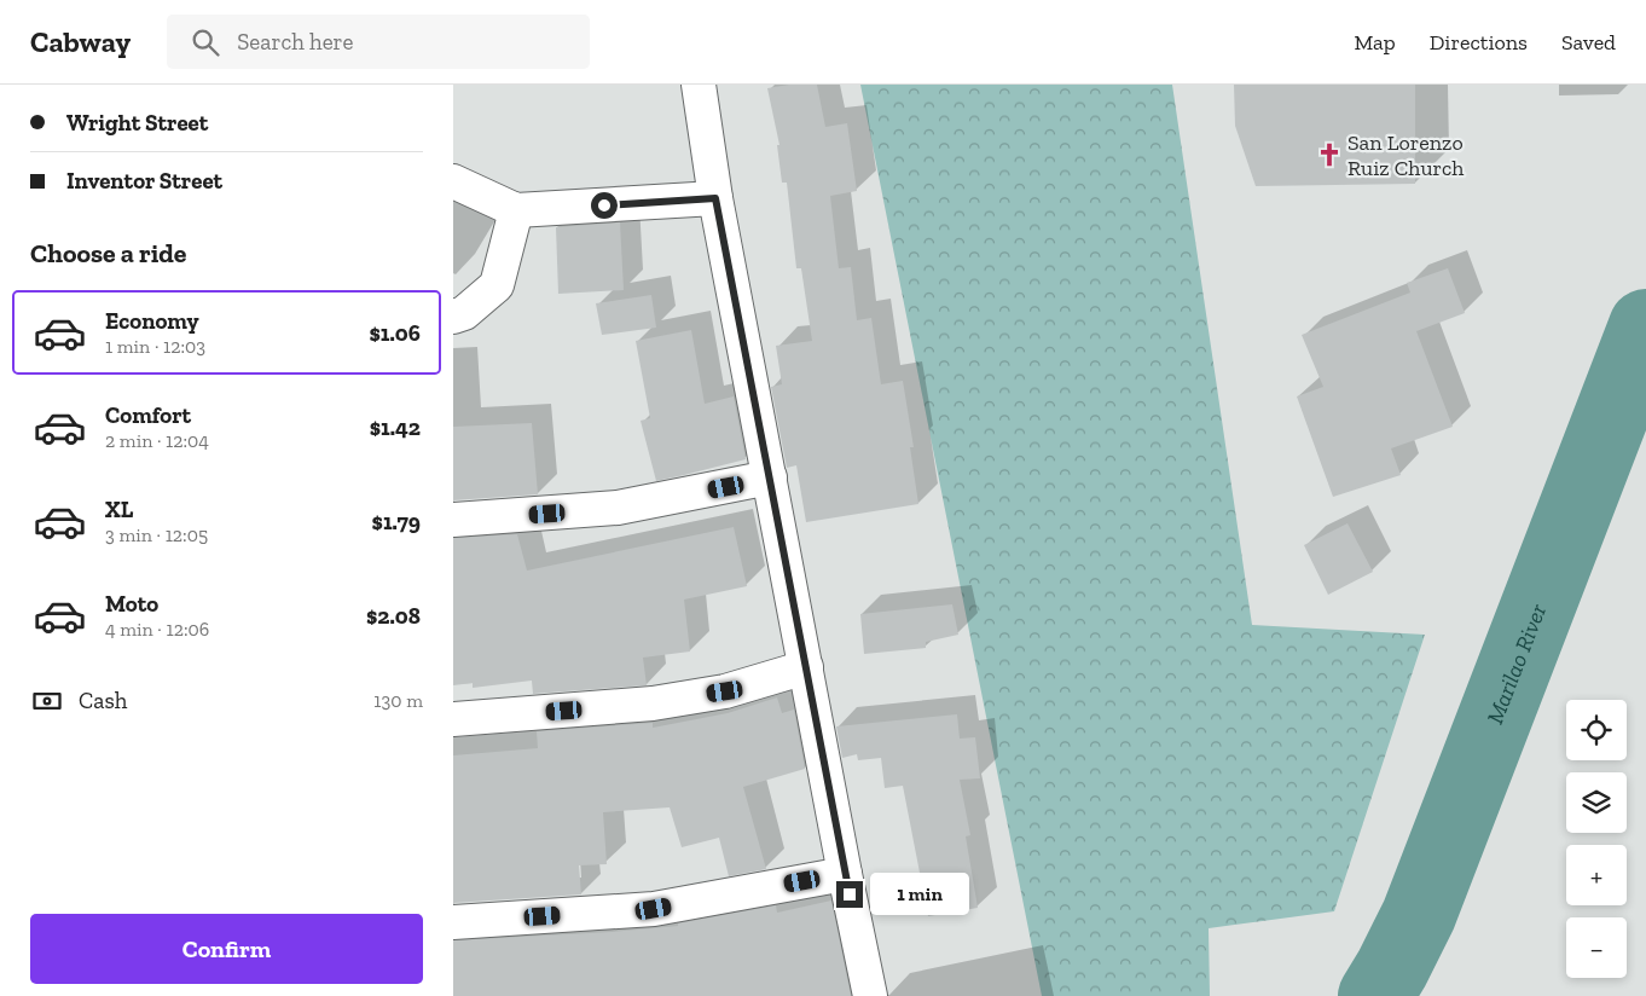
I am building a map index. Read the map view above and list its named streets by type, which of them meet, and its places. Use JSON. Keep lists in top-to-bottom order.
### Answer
{
  "water": ["Marilao River"],
  "places": {
    "church": ["San Lorenzo Ruiz Church"]
  },
  "page": {
    "header": "Cabway",
    "search": "Search here",
    "nav": ["Map", "Directions", "Saved"],
    "banner": ["Wright Street", "Inventor Street"],
    "heading": "Choose a ride",
    "list": [
      {
        "name": "Economy",
        "note": "1 min · 12:03",
        "value": "$1.06"
      },
      {
        "name": "Comfort",
        "note": "2 min · 12:04",
        "value": "$1.42"
      },
      {
        "name": "XL",
        "note": "3 min · 12:05",
        "value": "$1.79"
      },
      {
        "name": "Moto",
        "note": "4 min · 12:06",
        "value": "$2.08"
      }
    ],
    "pay": ["Cash", "130 m"],
    "map_buttons": ["+", "−"],
    "bubble": "1 min",
    "buttons": "Confirm"
  }
}
